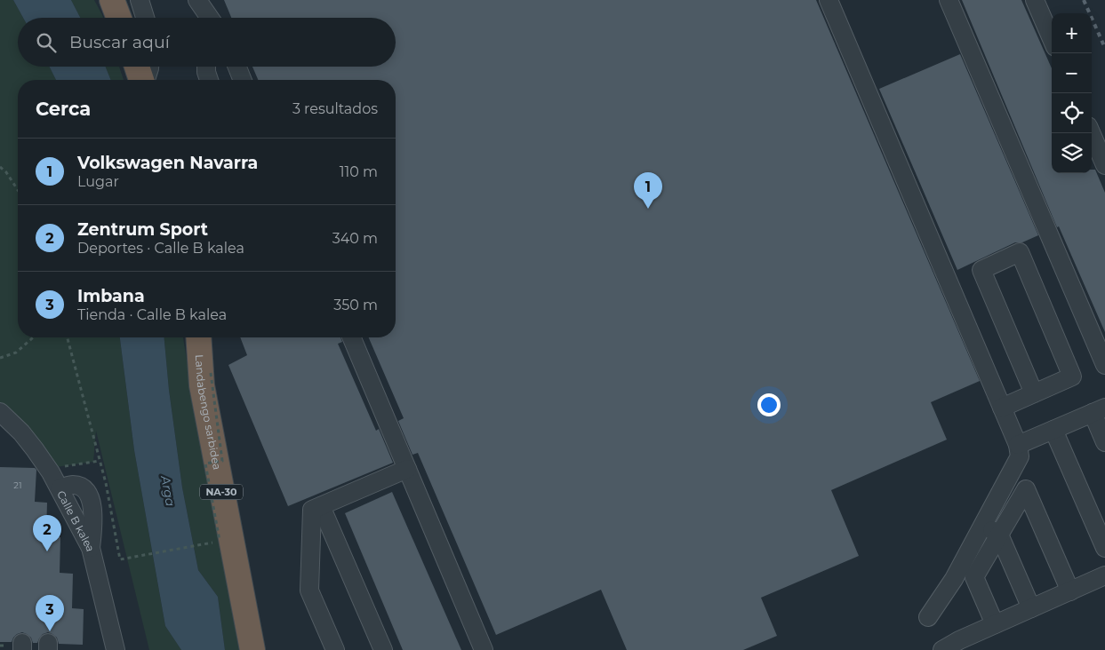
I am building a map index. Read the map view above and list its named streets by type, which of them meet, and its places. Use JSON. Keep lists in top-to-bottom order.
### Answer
{
  "streets": {
    "highway": ["Landabengo sarbidea", "NA-30"],
    "street": ["Calle B kalea"]
  },
  "water": ["Arga"],
  "house_numbers": ["21"],
  "page": {
    "map_buttons": ["+", "−"],
    "search": "Buscar aquí",
    "heading": ["Cerca", "3 resultados"],
    "list": [
      {
        "mark": "1",
        "name": "Volkswagen Navarra",
        "note": "Lugar",
        "value": "110 m"
      },
      {
        "mark": "2",
        "name": "Zentrum Sport",
        "note": "Deportes · Calle B kalea",
        "value": "340 m"
      },
      {
        "mark": "3",
        "name": "Imbana",
        "note": "Tienda · Calle B kalea",
        "value": "350 m"
      }
    ],
    "pins": ["1", "2", "3"]
  }
}
